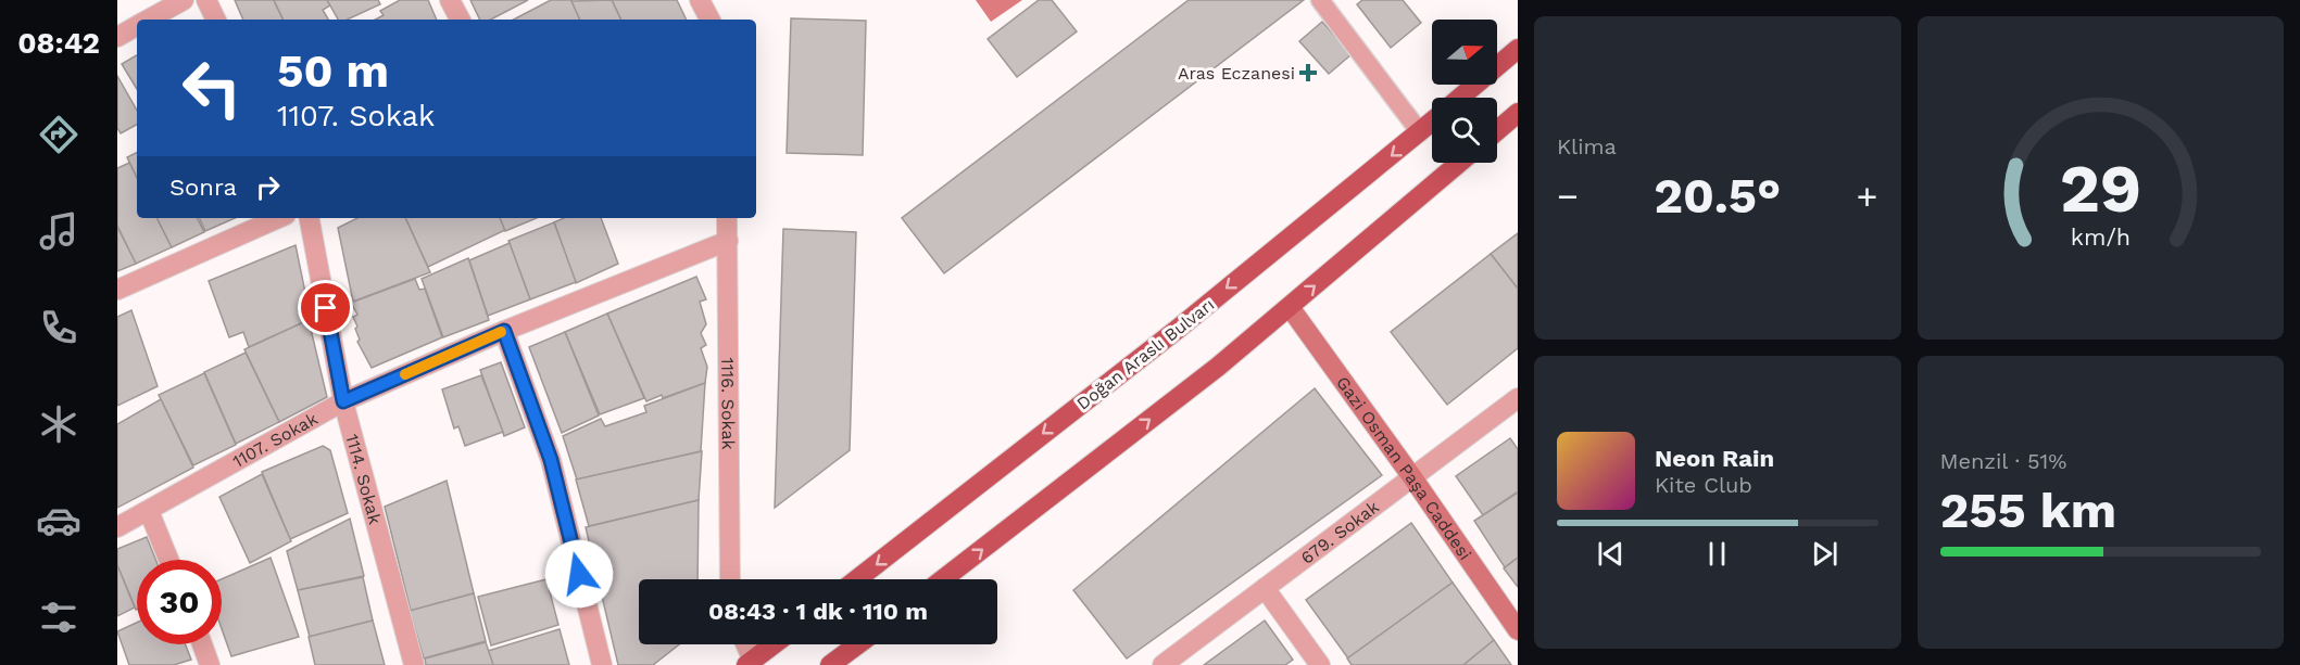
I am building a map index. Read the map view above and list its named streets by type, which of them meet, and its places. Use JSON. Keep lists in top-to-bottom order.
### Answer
{
  "streets": {
    "main road": ["Doğan Araslı Bulvarı"],
    "street": [
      "1116. Sokak",
      "1107. Sokak",
      "Gazi Osman Paşa Caddesi",
      "1114. Sokak",
      "679. Sokak"
    ]
  },
  "crossings": [
    ["1116. Sokak", "1107. Sokak"],
    ["1107. Sokak", "1114. Sokak"],
    ["Gazi Osman Paşa Caddesi", "679. Sokak"]
  ],
  "places": {
    "health": ["Aras Eczanesi"]
  },
  "north": "right",
  "page": {
    "tabs": "08:42",
    "tile": [
      "Klima",
      ["Menzil · 51%", "255 km"]
    ],
    "turn": ["50 m", "1107. Sokak"],
    "then": "Sonra",
    "heat": ["−", "20.5°", "+"],
    "song": ["Neon Rain", "Kite Club"],
    "limit": "30",
    "trip": "08:43 · 1 dk · 110 m",
    "gauge": ["29", "km/h"]
  }
}
